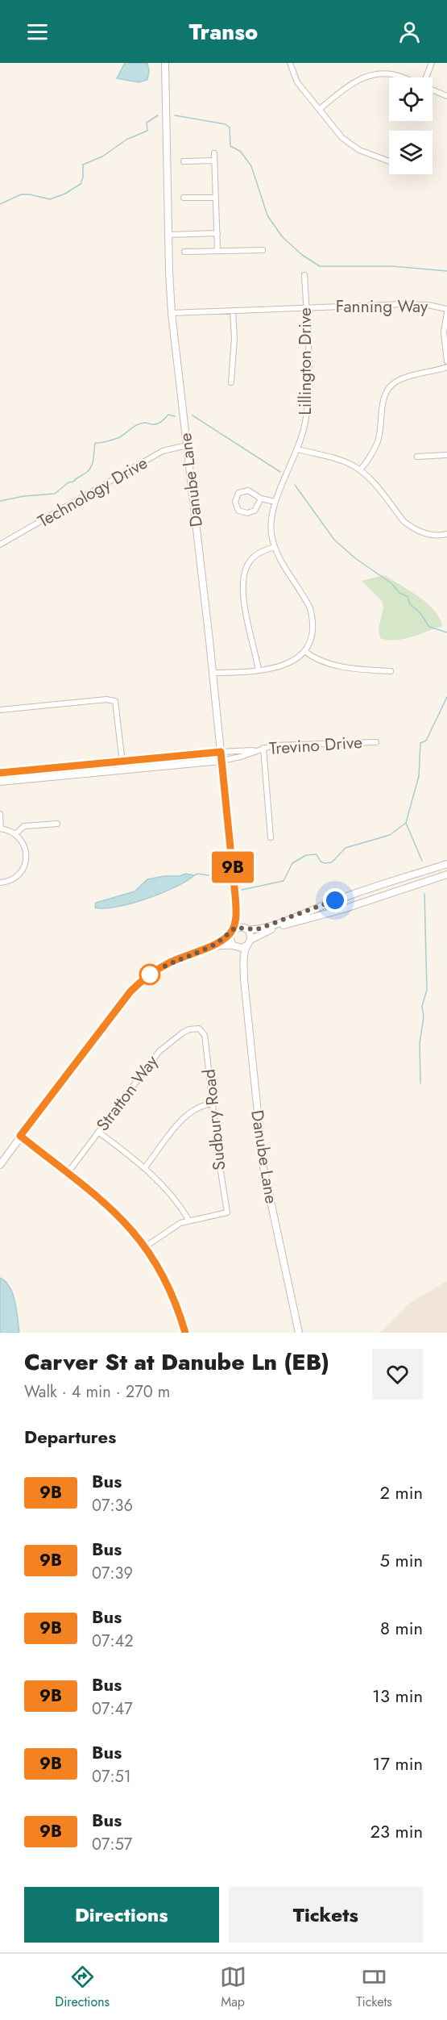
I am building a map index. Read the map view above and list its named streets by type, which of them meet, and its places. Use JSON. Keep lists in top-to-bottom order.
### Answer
{
  "streets": {
    "street": [
      "Fanning Way",
      "Lillington Drive",
      "Danube Lane",
      "Technology Drive",
      "Trevino Drive",
      "Stratton Way",
      "Sudbury Road"
    ]
  },
  "crossings": [
    ["Fanning Way", "Lillington Drive"],
    ["Fanning Way", "Danube Lane"],
    ["Danube Lane", "Technology Drive"],
    ["Danube Lane", "Trevino Drive"],
    ["Stratton Way", "Sudbury Road"]
  ],
  "lines": ["bus line 9B"],
  "page": {
    "header": "Transo",
    "on_map": "9B",
    "heading": [
      ["Carver St at Danube Ln (EB)", "Walk · 4 min · 270 m"],
      "Departures"
    ],
    "list": [
      {
        "mark": "9B",
        "name": "Bus",
        "note": "07:36",
        "value": "2 min"
      },
      {
        "mark": "9B",
        "name": "Bus",
        "note": "07:39",
        "value": "5 min"
      },
      {
        "mark": "9B",
        "name": "Bus",
        "note": "07:42",
        "value": "8 min"
      },
      {
        "mark": "9B",
        "name": "Bus",
        "note": "07:47",
        "value": "13 min"
      },
      {
        "mark": "9B",
        "name": "Bus",
        "note": "07:51",
        "value": "17 min"
      },
      {
        "mark": "9B",
        "name": "Bus",
        "note": "07:57",
        "value": "23 min"
      }
    ],
    "buttons": ["Directions", "Tickets"],
    "tabs": ["Directions", "Map", "Tickets"]
  }
}
